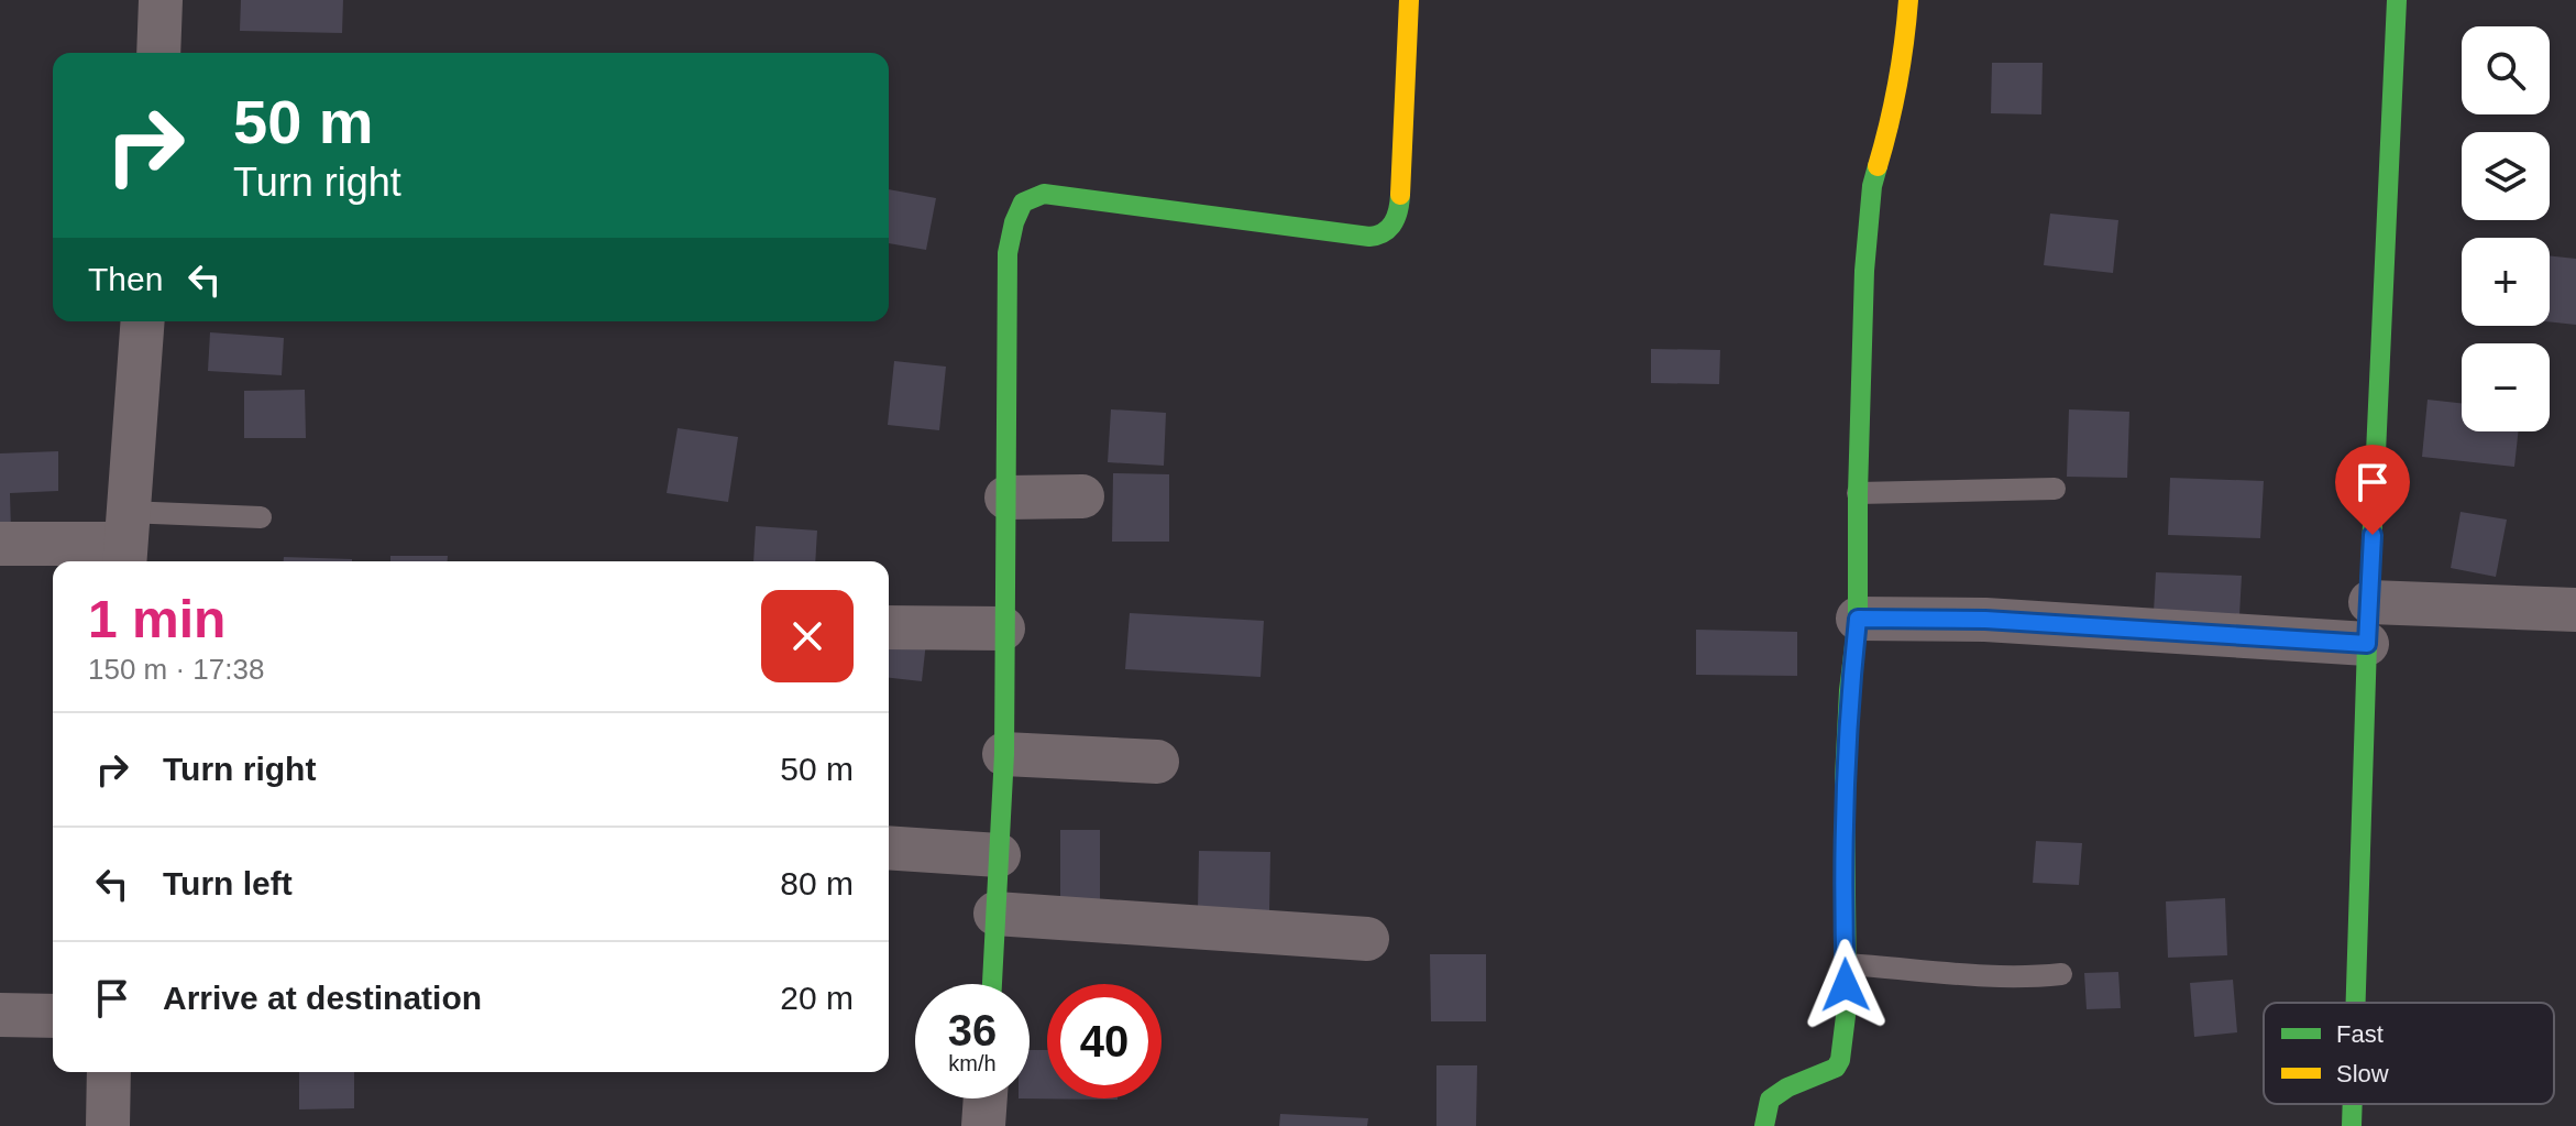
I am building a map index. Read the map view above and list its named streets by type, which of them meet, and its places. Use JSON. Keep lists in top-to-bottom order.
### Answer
{
  "legend": ["Fast", "Slow"],
  "page": {
    "map_buttons": ["+", "−"],
    "turn": ["50 m", "Turn right"],
    "then": "Then",
    "heading": ["1 min", "150 m · 17:38"],
    "list": [
      {
        "name": "Turn right",
        "value": "50 m"
      },
      {
        "name": "Turn left",
        "value": "80 m"
      },
      {
        "name": "Arrive at destination",
        "value": "20 m"
      }
    ],
    "speed": "36 km/h",
    "limit": "40"
  }
}
